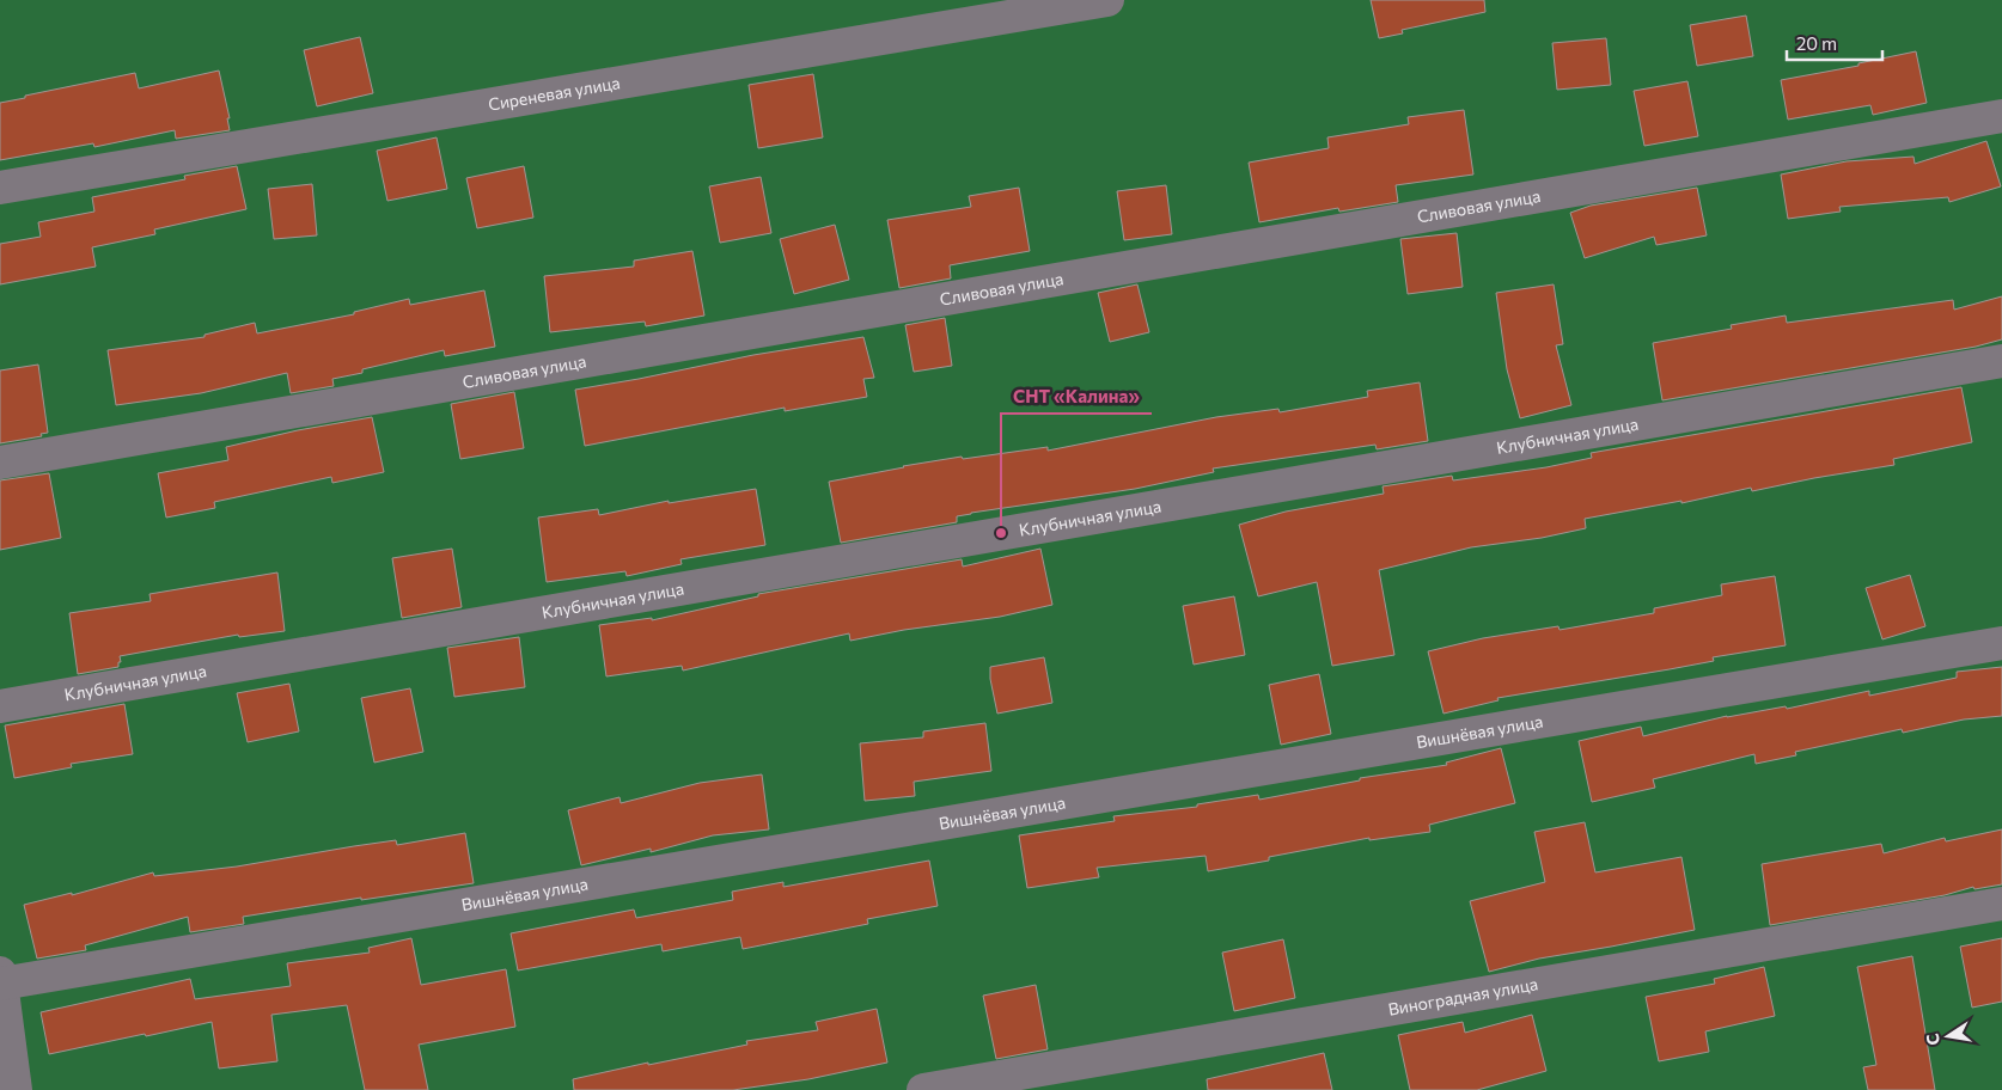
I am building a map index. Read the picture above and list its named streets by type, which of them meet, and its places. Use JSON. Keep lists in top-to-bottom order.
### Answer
{
  "streets": {
    "street": [
      "Сиреневая улица",
      "Сливовая улица",
      "Клубничная улица",
      "Вишнёвая улица",
      "Виноградная улица"
    ]
  },
  "places": ["СНТ «Калина»"],
  "scale_bar": "20 m",
  "north": "left"
}
